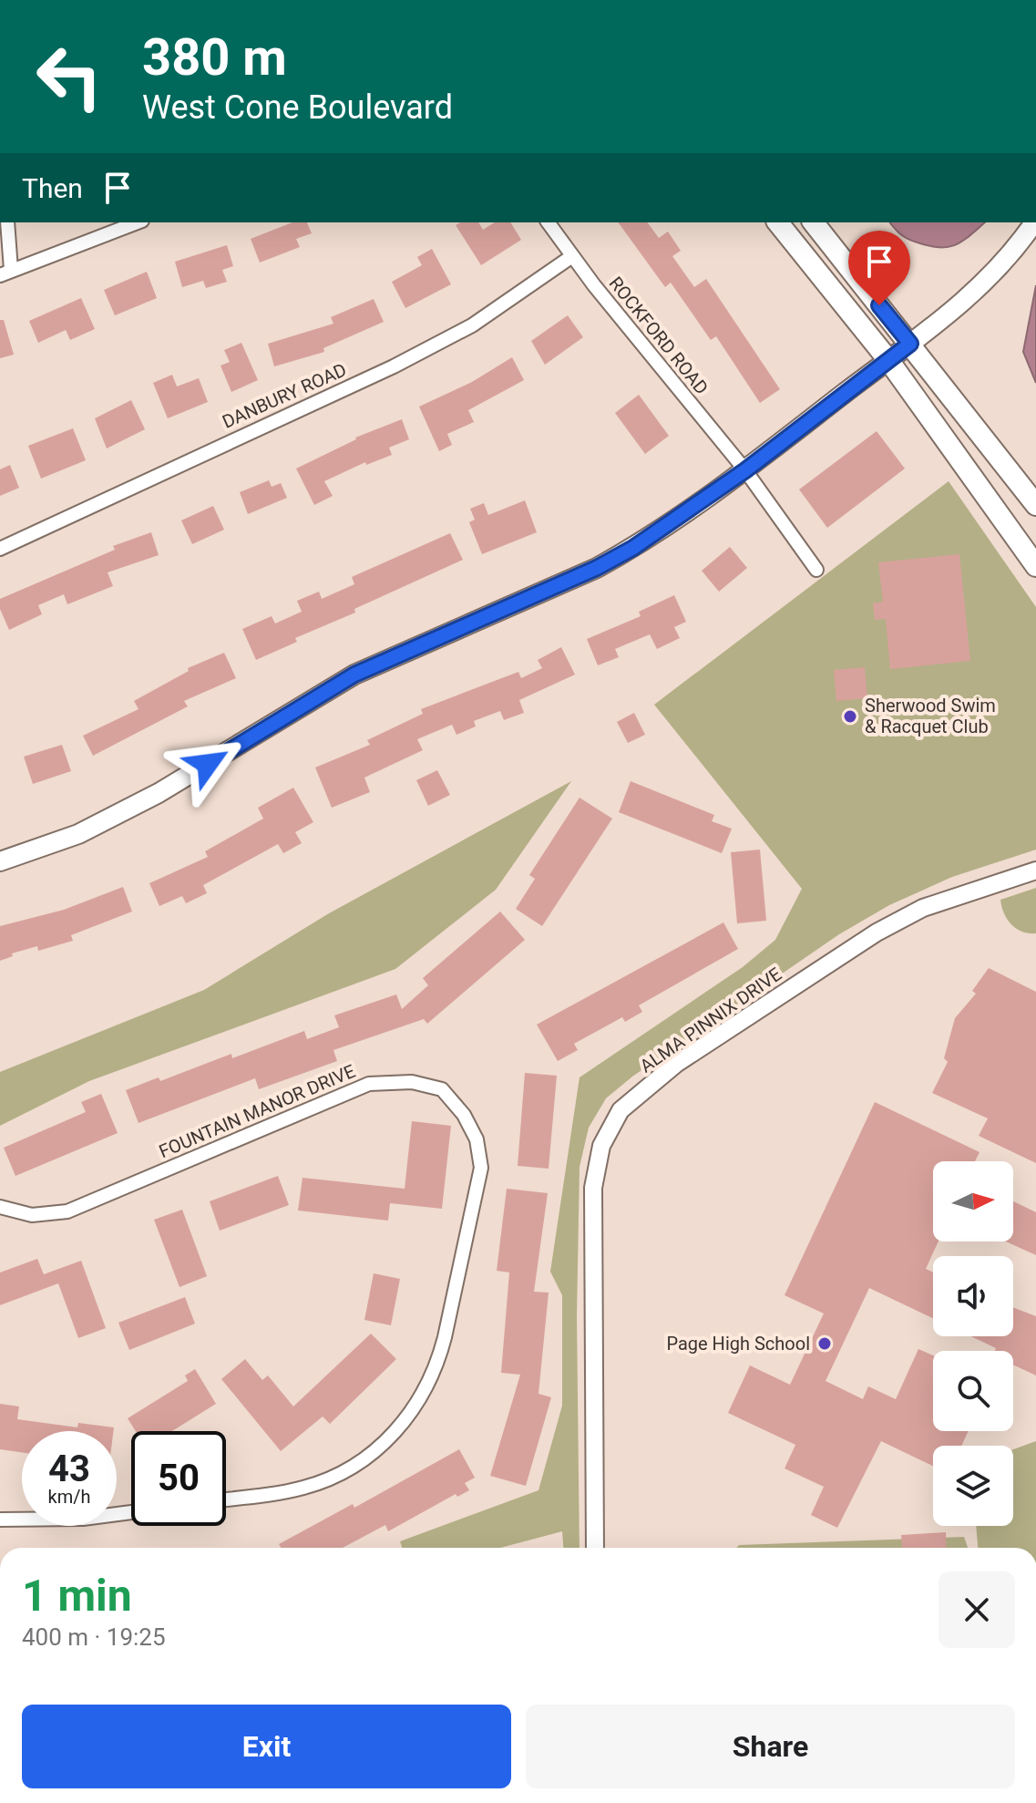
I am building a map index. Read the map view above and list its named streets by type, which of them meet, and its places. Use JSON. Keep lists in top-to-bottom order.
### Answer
{
  "streets": {
    "street": [
      "ROCKFORD ROAD",
      "DANBURY ROAD",
      "ALMA PINNIX DRIVE",
      "FOUNTAIN MANOR DRIVE"
    ]
  },
  "crossings": [
    ["ROCKFORD ROAD", "DANBURY ROAD"]
  ],
  "places": ["Sherwood Swim & Racquet Club", "Page High School"],
  "north": "right",
  "page": {
    "turn": ["380 m", "West Cone Boulevard"],
    "then": "Then",
    "speed": "43 km/h",
    "limit": "50",
    "heading": ["1 min", "400 m · 19:25"],
    "buttons": ["Exit", "Share"]
  }
}
